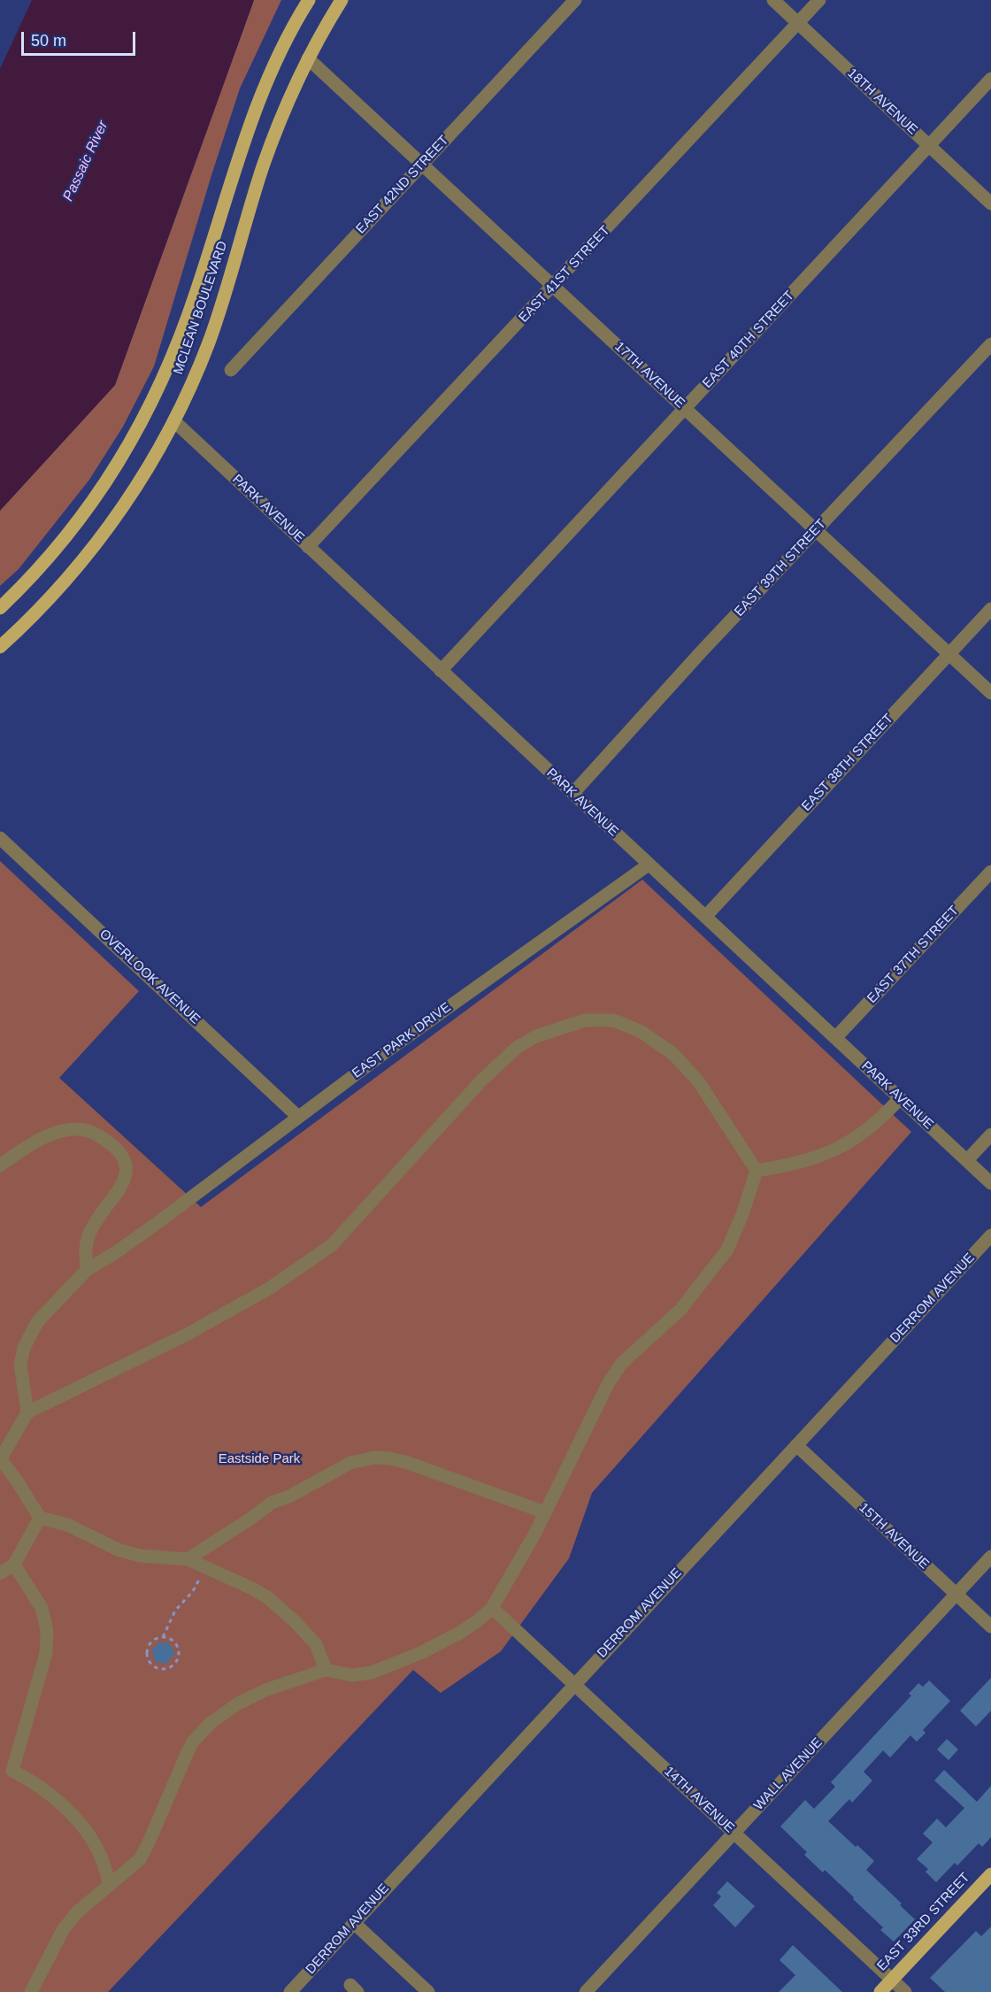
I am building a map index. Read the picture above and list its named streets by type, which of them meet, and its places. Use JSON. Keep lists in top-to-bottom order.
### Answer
{
  "streets": {
    "main road": ["MCLEAN BOULEVARD", "EAST 33RD STREET"],
    "street": [
      "18TH AVENUE",
      "EAST 42ND STREET",
      "EAST 41ST STREET",
      "EAST 40TH STREET",
      "17TH AVENUE",
      "PARK AVENUE",
      "EAST 39TH STREET",
      "EAST 38TH STREET",
      "EAST 37TH STREET",
      "OVERLOOK AVENUE",
      "EAST PARK DRIVE",
      "DERROM AVENUE",
      "15TH AVENUE",
      "WALL AVENUE",
      "14TH AVENUE"
    ]
  },
  "crossings": [
    ["18TH AVENUE", "EAST 41ST STREET"],
    ["18TH AVENUE", "EAST 40TH STREET"],
    ["EAST 42ND STREET", "17TH AVENUE"],
    ["EAST 41ST STREET", "17TH AVENUE"],
    ["EAST 41ST STREET", "PARK AVENUE"],
    ["MCLEAN BOULEVARD", "17TH AVENUE"],
    ["MCLEAN BOULEVARD", "PARK AVENUE"],
    ["EAST 40TH STREET", "17TH AVENUE"],
    ["EAST 40TH STREET", "PARK AVENUE"],
    ["17TH AVENUE", "EAST 39TH STREET"],
    ["17TH AVENUE", "EAST 38TH STREET"],
    ["PARK AVENUE", "EAST 39TH STREET"],
    ["PARK AVENUE", "EAST 38TH STREET"],
    ["PARK AVENUE", "EAST 37TH STREET"],
    ["PARK AVENUE", "EAST PARK DRIVE"],
    ["OVERLOOK AVENUE", "EAST PARK DRIVE"],
    ["DERROM AVENUE", "15TH AVENUE"],
    ["DERROM AVENUE", "14TH AVENUE"],
    ["15TH AVENUE", "WALL AVENUE"],
    ["WALL AVENUE", "14TH AVENUE"],
    ["14TH AVENUE", "EAST 33RD STREET"]
  ],
  "water": ["Passaic River"],
  "parks": ["Eastside Park"],
  "scale_bar": "50 m"
}
